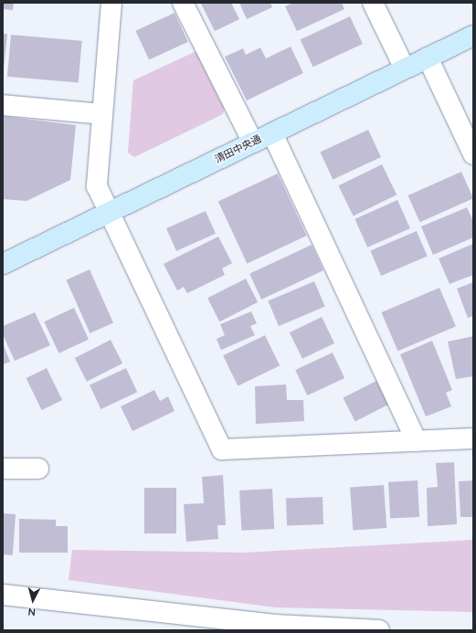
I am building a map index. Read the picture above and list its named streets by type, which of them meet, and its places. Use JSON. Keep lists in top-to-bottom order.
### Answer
{
  "streets": {
    "street": ["清田中央通"]
  },
  "north": "bottom"
}
